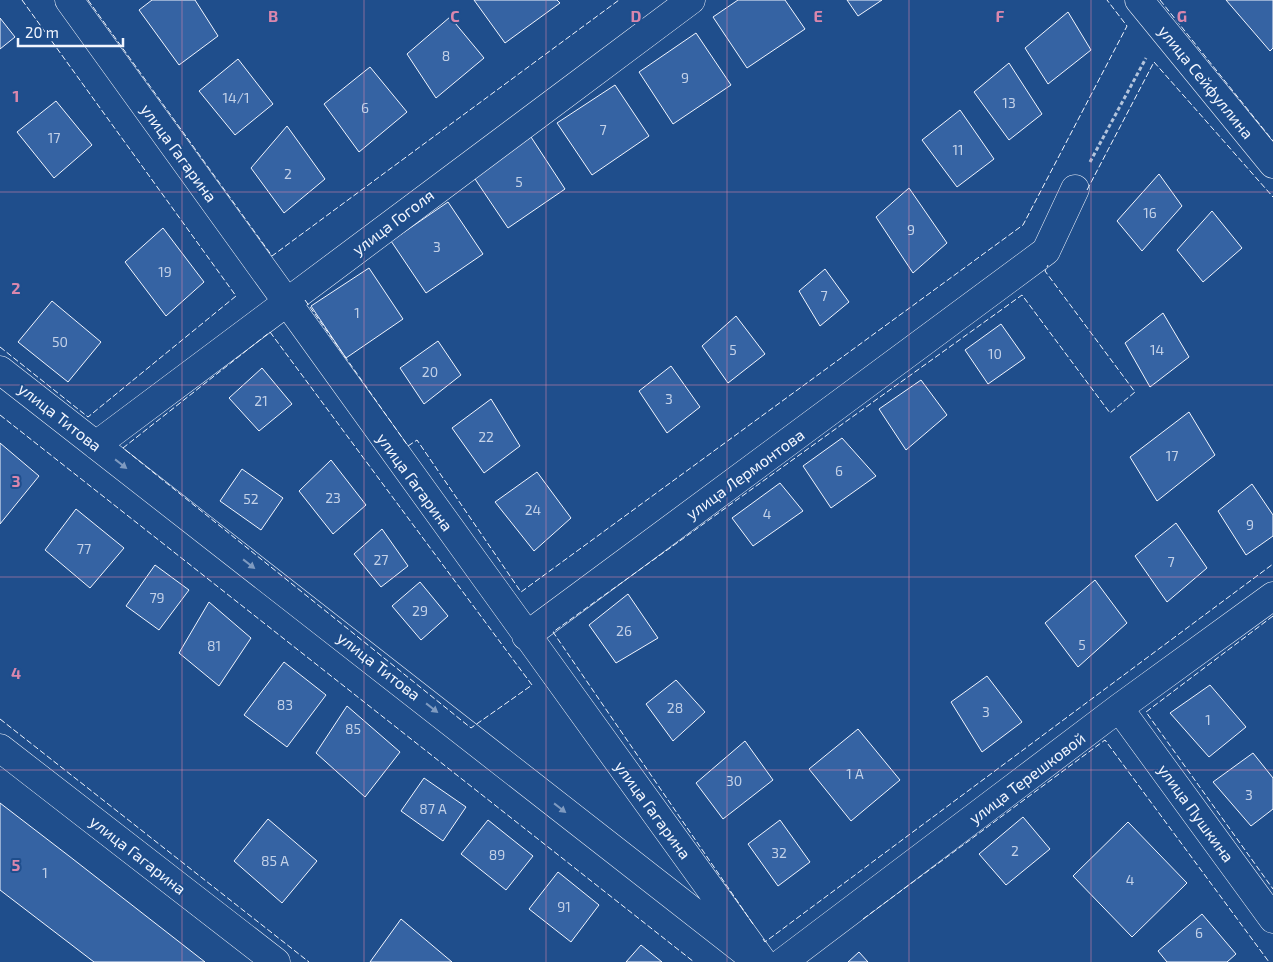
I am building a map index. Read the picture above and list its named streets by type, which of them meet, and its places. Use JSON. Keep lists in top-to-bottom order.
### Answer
{
  "streets": {
    "street": [
      "улица Сейфуллина",
      "улица Гагарина",
      "улица Гоголя",
      "улица Титова",
      "улица Лермонтова",
      "улица Терешковой",
      "улица Пушкина"
    ]
  },
  "crossings": [
    ["улица Гагарина", "улица Гоголя"],
    ["улица Гагарина", "улица Лермонтова"],
    ["улица Гоголя", "улица Титова"],
    ["улица Терешковой", "улица Пушкина"]
  ],
  "one_way": ["улица Титова"],
  "house_numbers": [
    "8",
    "9",
    "14/1",
    "13",
    "6",
    "7",
    "17",
    "11",
    "2",
    "5",
    "16",
    "9",
    "3",
    "19",
    "7",
    "1",
    "50",
    "5",
    "14",
    "10",
    "20",
    "3",
    "21",
    "22",
    "17",
    "6",
    "23",
    "52",
    "24",
    "4",
    "9",
    "77",
    "27",
    "7",
    "79",
    "29",
    "26",
    "5",
    "81",
    "83",
    "28",
    "3",
    "1",
    "85",
    "1 А",
    "30",
    "3",
    "87 А",
    "2",
    "32",
    "89",
    "85 А",
    "1",
    "4",
    "91",
    "6"
  ],
  "scale_bar": "20 m",
  "grid": {
    "columns": [
      "B",
      "C",
      "D",
      "E",
      "F",
      "G"
    ],
    "rows": [
      "1",
      "2",
      "3",
      "4",
      "5"
    ]
  }
}
